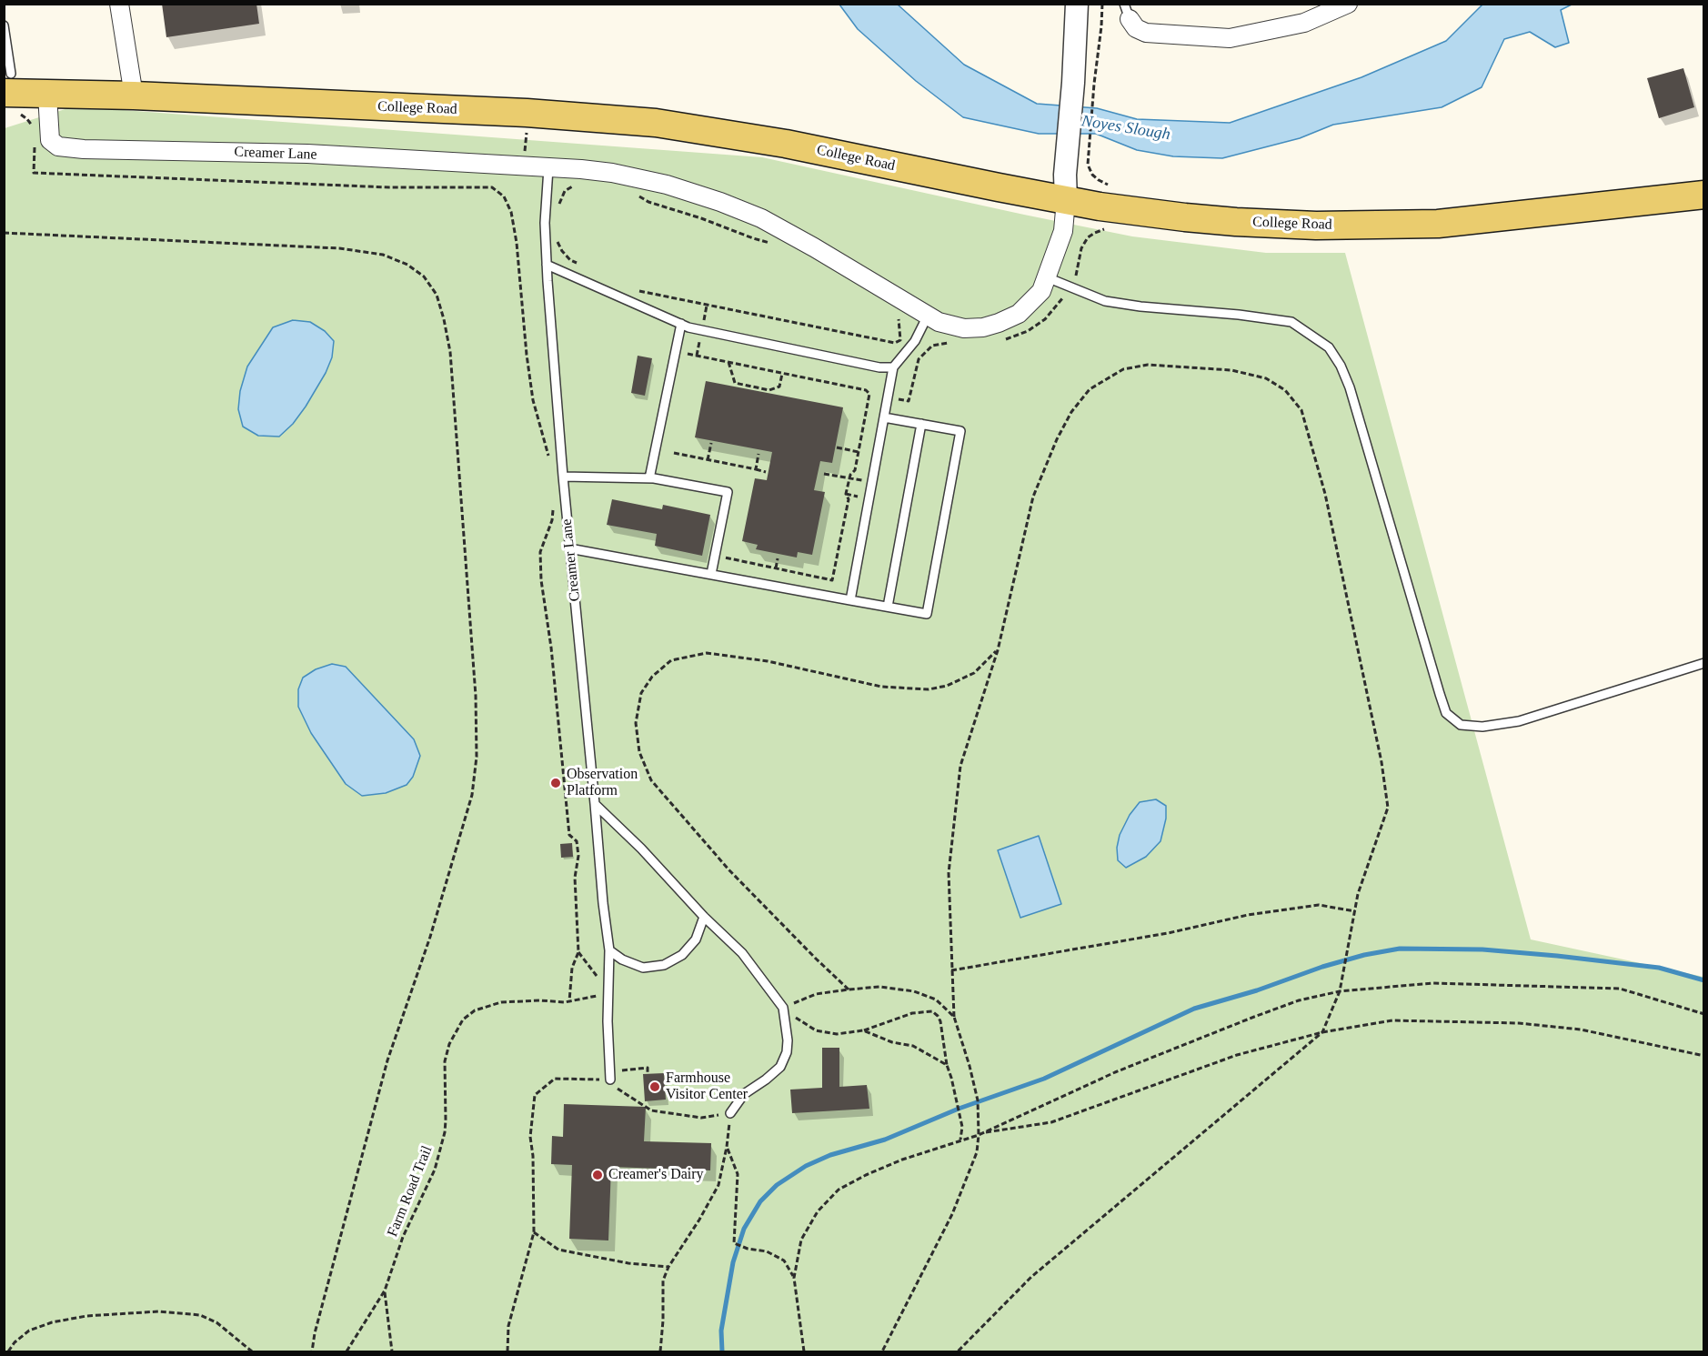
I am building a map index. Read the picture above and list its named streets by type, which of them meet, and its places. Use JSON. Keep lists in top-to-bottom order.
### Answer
{
  "streets": {
    "main road": ["College Road"],
    "street": ["Creamer Lane"],
    "path": ["Farm Road Trail"]
  },
  "crossings": [
    ["College Road", "Creamer Lane"],
    ["Creamer Lane", "Farm Road Trail"]
  ],
  "water": ["Noyes Slough"],
  "places": ["Observation Platform", "Farmhouse Visitor Center", "Creamer's Dairy"]
}
